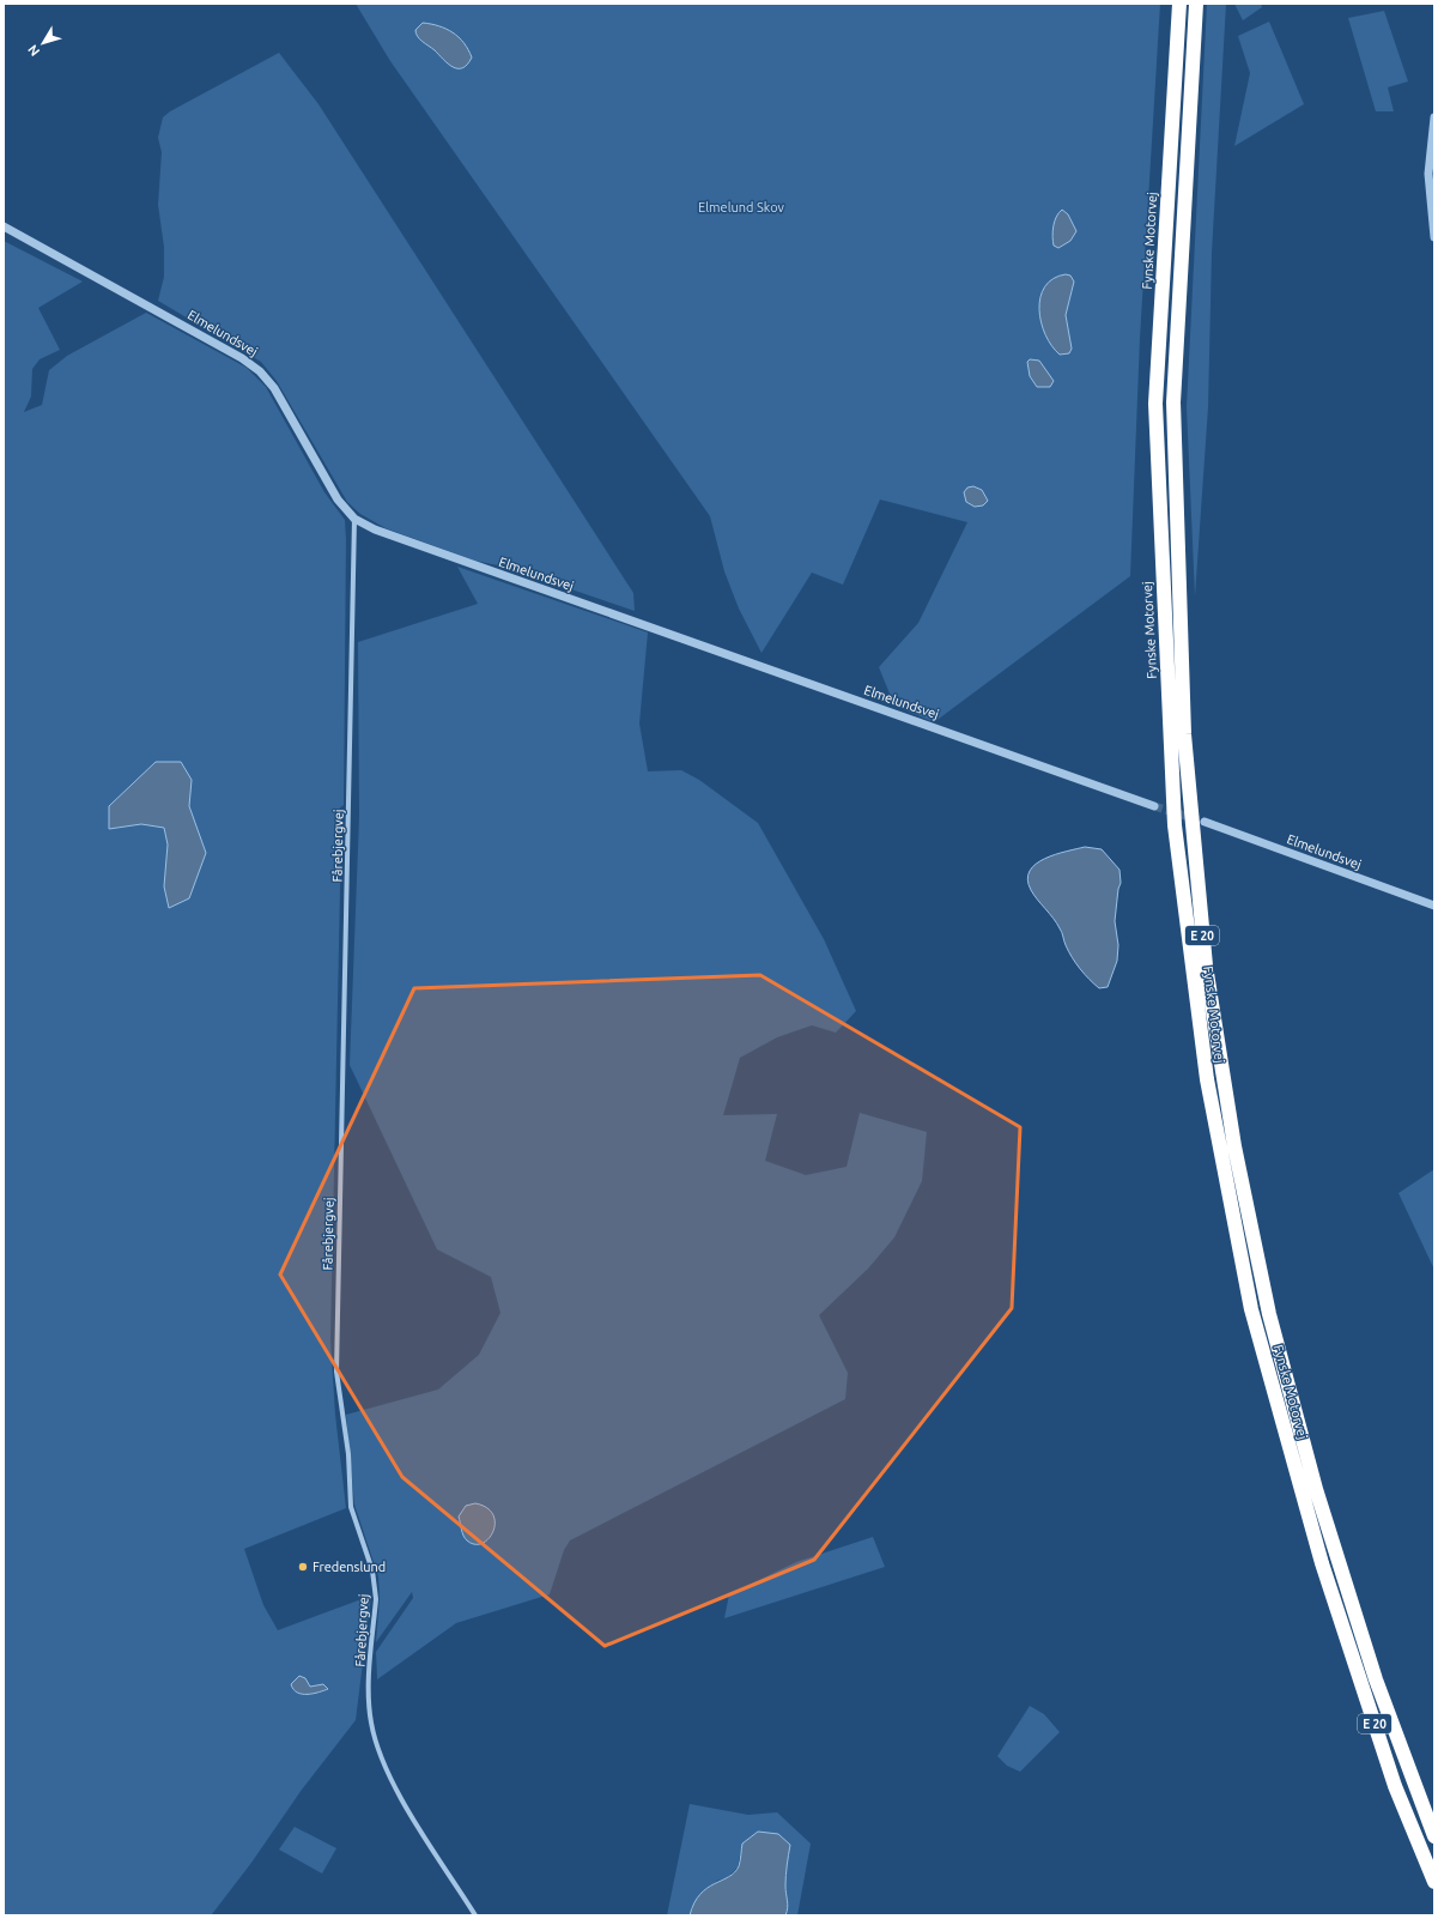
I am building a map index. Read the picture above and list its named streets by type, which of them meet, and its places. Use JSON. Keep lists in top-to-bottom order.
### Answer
{
  "streets": {
    "highway": ["Fynske Motorvej", "E 20"],
    "street": ["Elmelundsvej", "Fårebjergvej"]
  },
  "crossings": [
    ["Elmelundsvej", "Fårebjergvej"]
  ],
  "parks": ["Elmelund Skov"],
  "places": ["Fredenslund"],
  "north": "bottom left"
}
